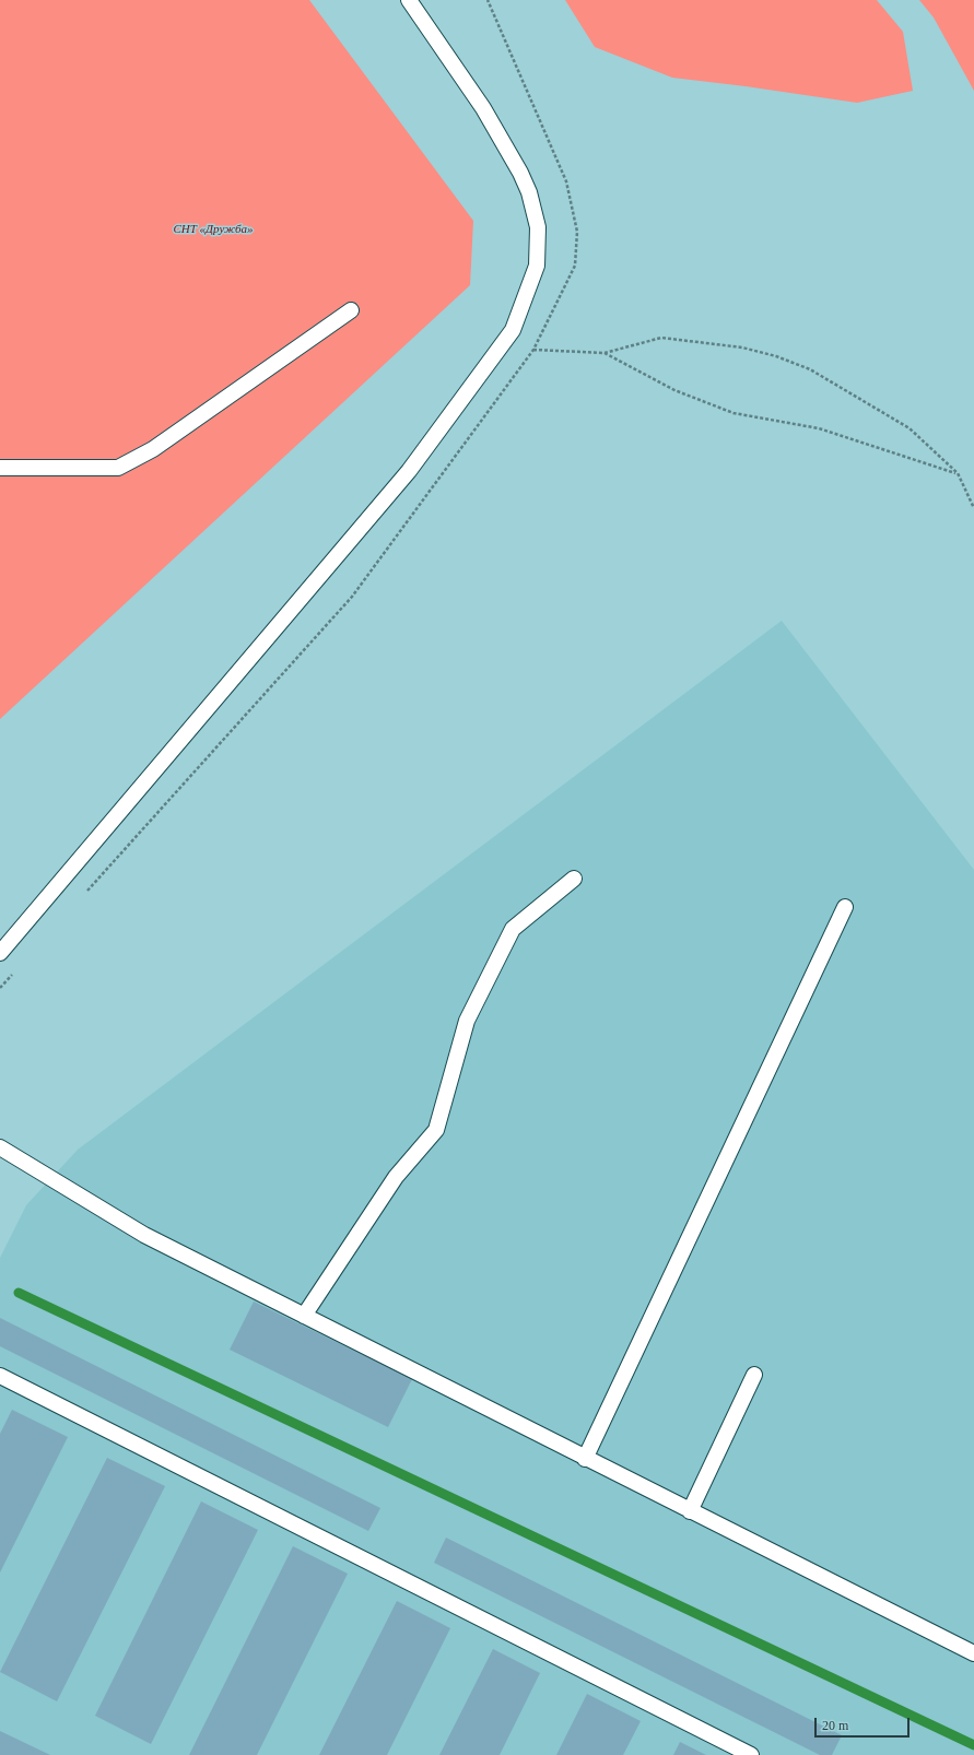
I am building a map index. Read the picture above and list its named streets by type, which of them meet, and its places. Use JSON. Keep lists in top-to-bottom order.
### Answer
{
  "parks": ["СНТ «Дружба»"],
  "scale_bar": "20 m"
}
